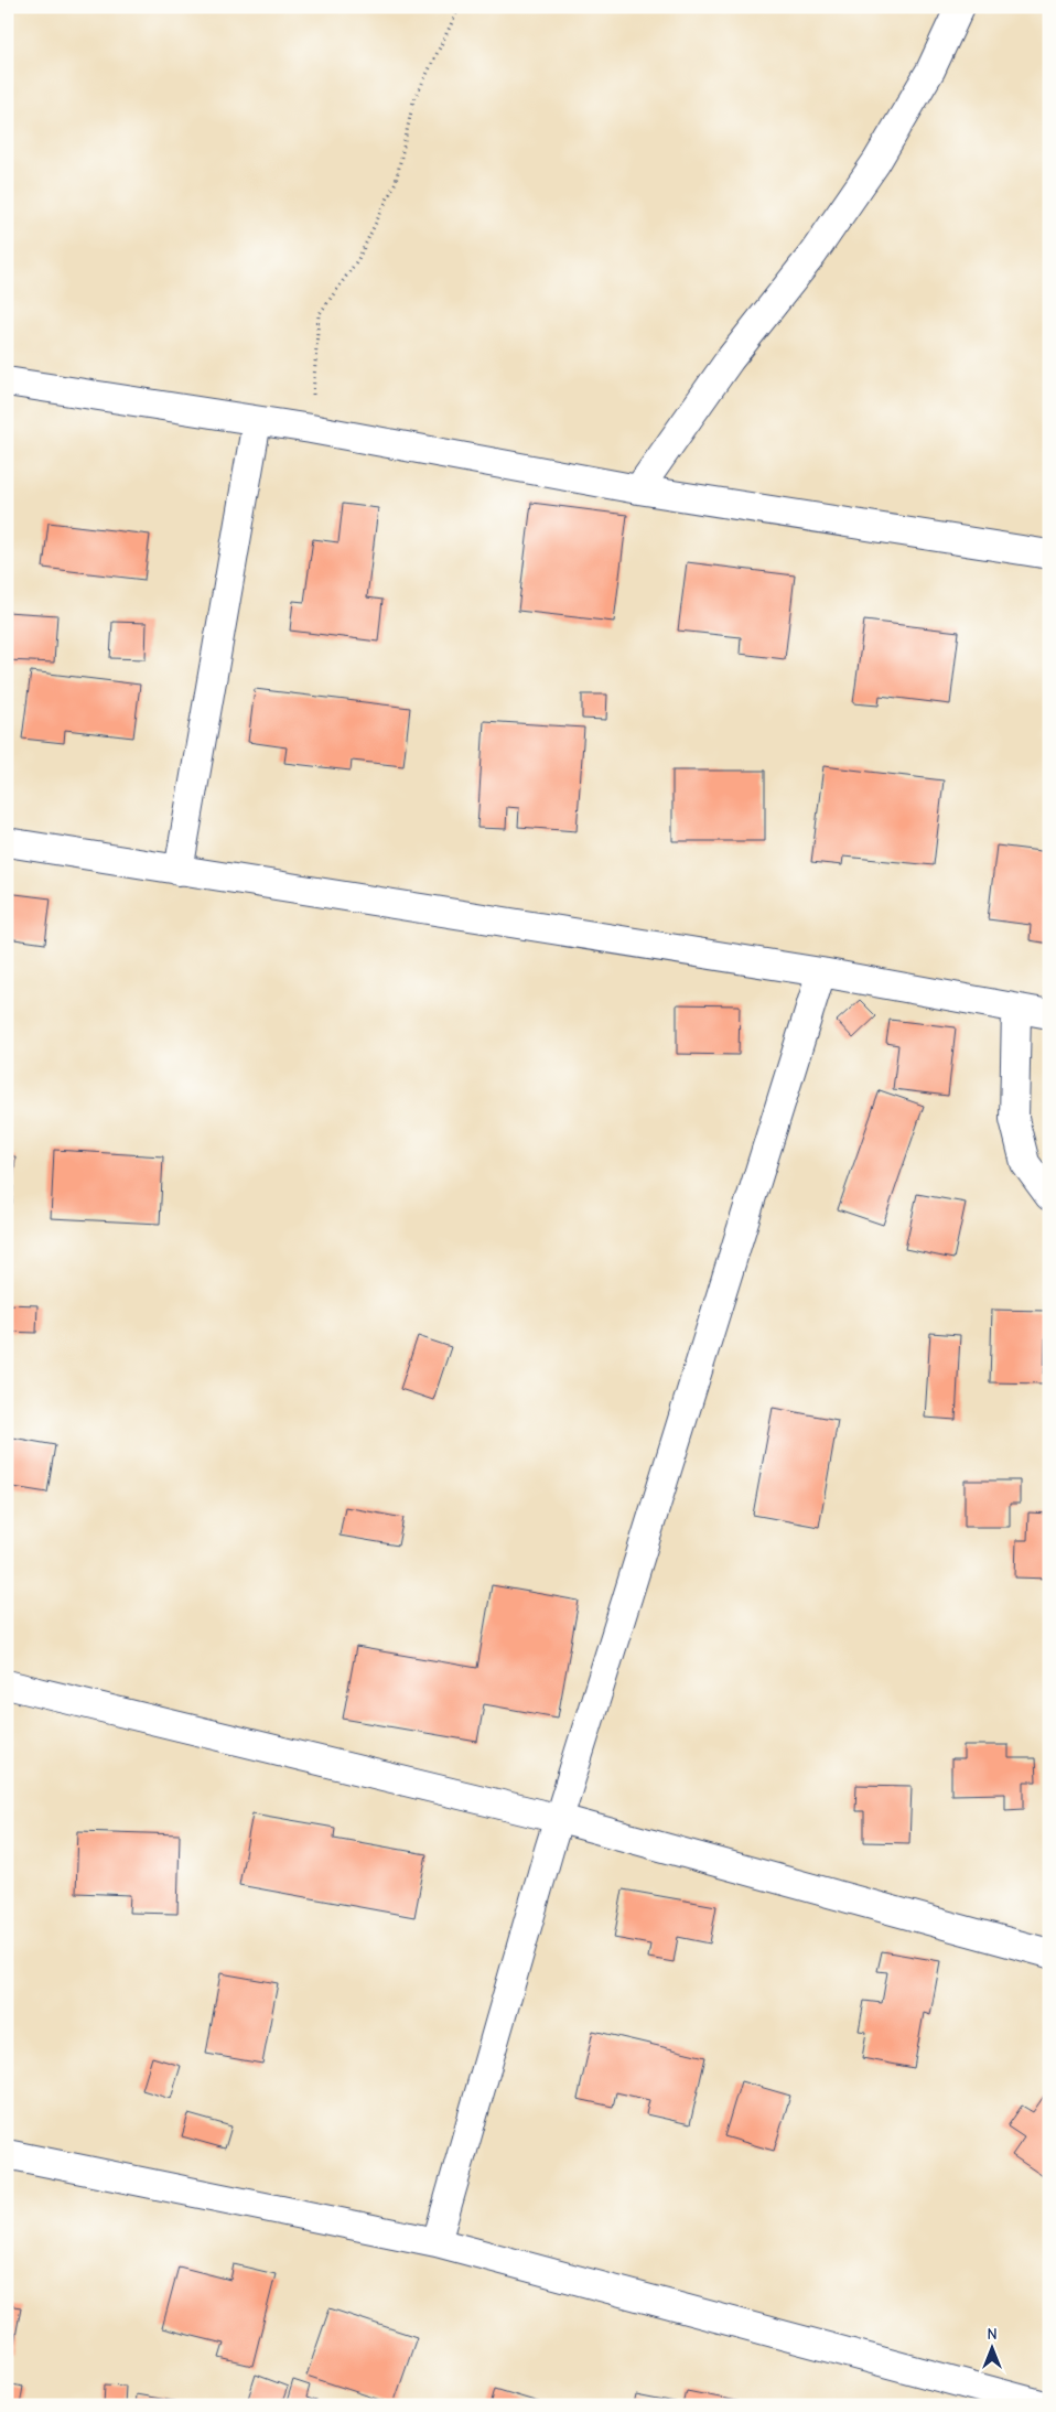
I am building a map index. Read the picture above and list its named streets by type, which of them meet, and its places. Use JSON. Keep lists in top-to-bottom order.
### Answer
{
  "north": "top"
}
